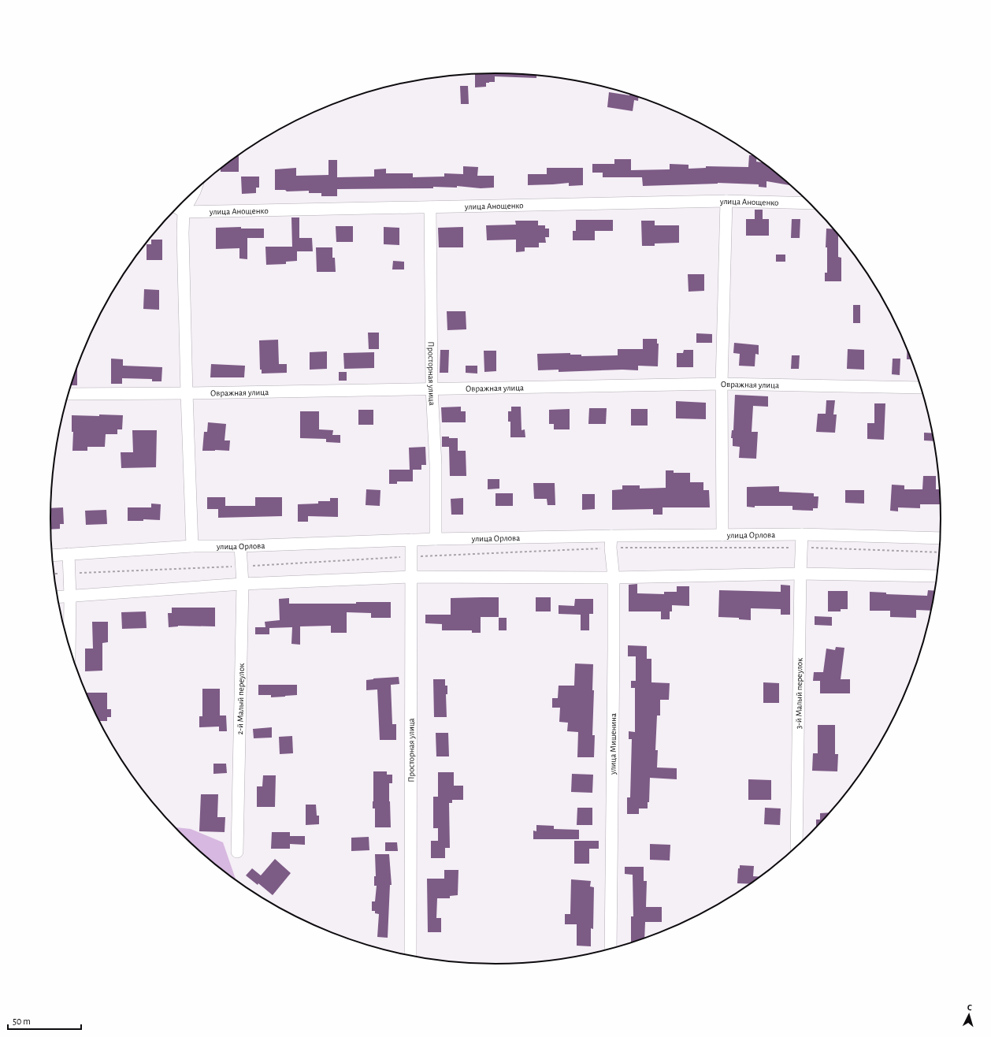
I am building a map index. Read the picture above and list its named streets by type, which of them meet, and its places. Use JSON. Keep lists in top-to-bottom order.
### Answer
{
  "streets": {
    "street": [
      "улица Анощенко",
      "Просторная улица",
      "Овражная улица",
      "улица Орлова",
      "3-й Малый переулок",
      "2-й Малый переулок",
      "улица Мишенина"
    ]
  },
  "crossings": [
    ["улица Анощенко", "Просторная улица"],
    ["Просторная улица", "Овражная улица"],
    ["Просторная улица", "улица Орлова"],
    ["улица Орлова", "3-й Малый переулок"],
    ["улица Орлова", "2-й Малый переулок"],
    ["улица Орлова", "улица Мишенина"]
  ],
  "scale_bar": "50 m",
  "north": "top"
}
